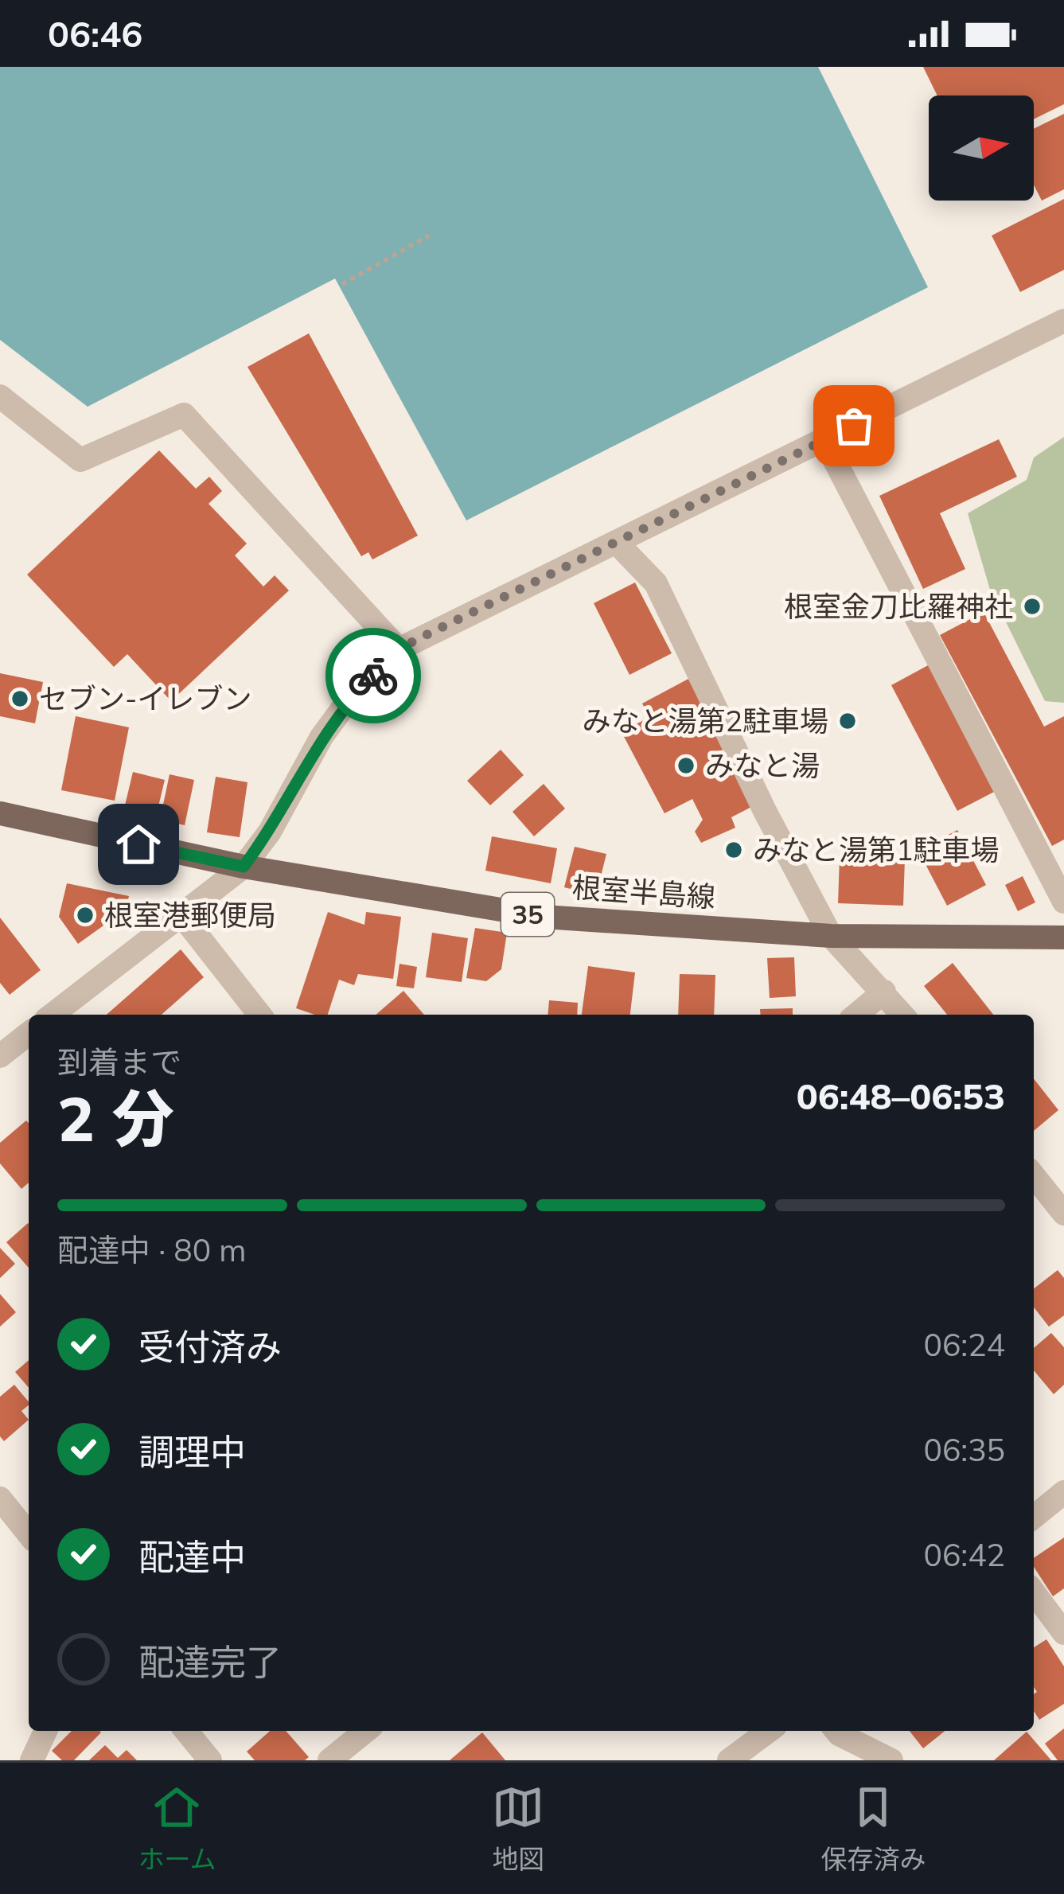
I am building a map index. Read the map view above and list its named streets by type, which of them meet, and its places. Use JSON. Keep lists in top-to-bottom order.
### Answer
{
  "streets": {
    "main road": ["根室半島線", "35"]
  },
  "places": [
    "根室金刀比羅神社",
    "セブン-イレブン",
    "みなと湯第2駐車場",
    "みなと湯",
    "みなと湯第1駐車場",
    "根室港郵便局"
  ],
  "north": "right",
  "page": {
    "status": "06:46",
    "heading": ["2 分", "到着まで", "06:48–06:53"],
    "bar": "配達中 · 80 m",
    "list": [
      ["受付済み", "06:24"],
      ["調理中", "06:35"],
      ["配達中", "06:42"],
      "配達完了"
    ],
    "tabs": ["ホーム", "地図", "保存済み"]
  }
}
